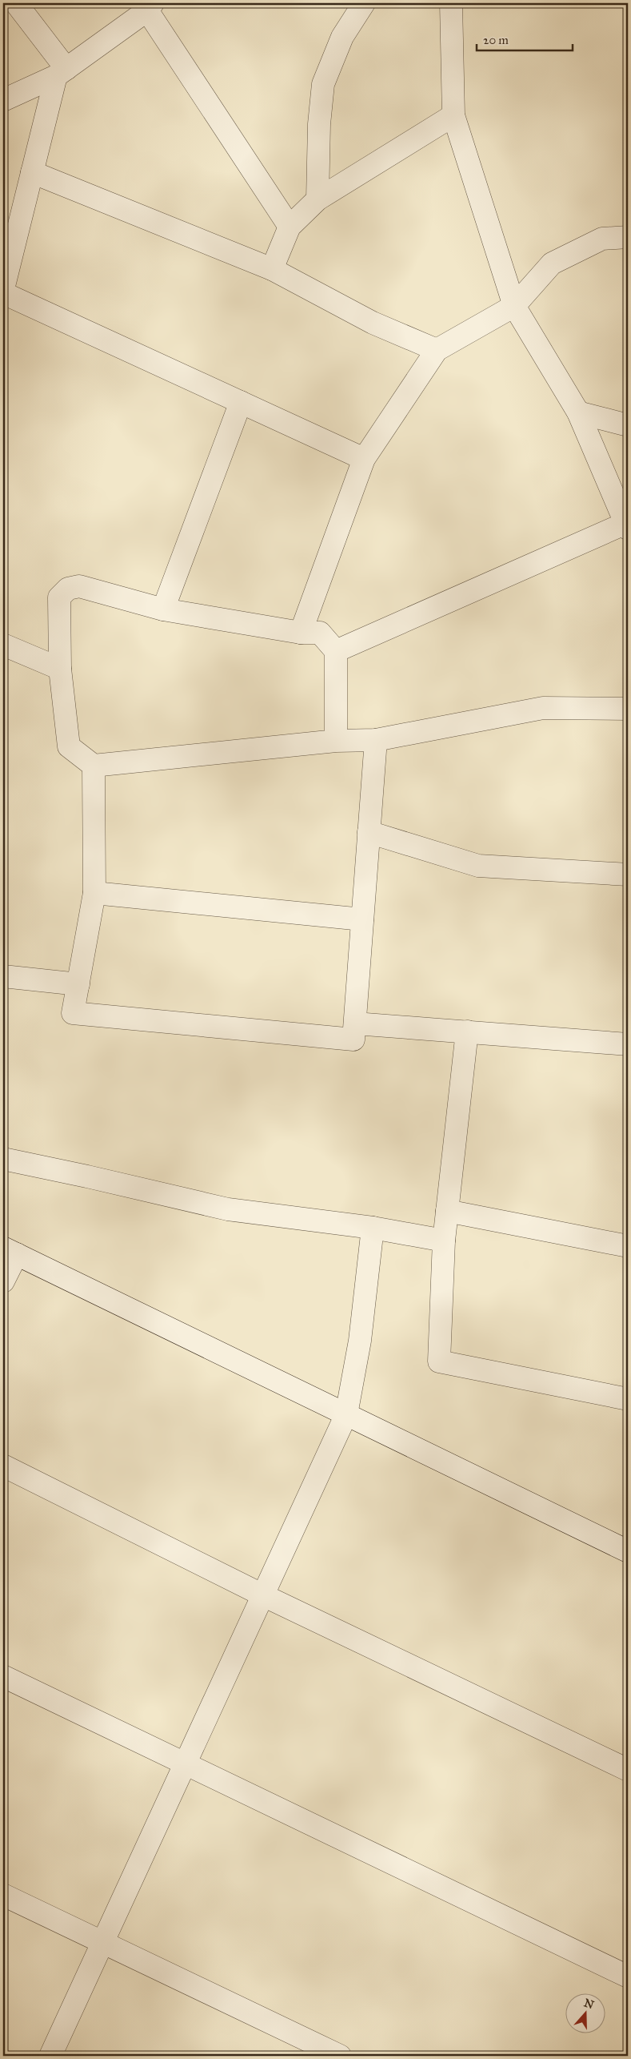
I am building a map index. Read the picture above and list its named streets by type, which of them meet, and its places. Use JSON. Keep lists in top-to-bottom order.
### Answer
{
  "scale_bar": "20 m",
  "north": "top"
}
